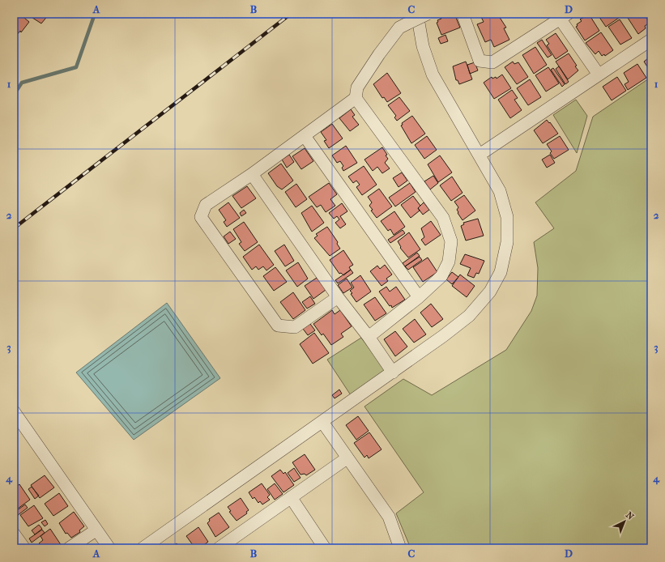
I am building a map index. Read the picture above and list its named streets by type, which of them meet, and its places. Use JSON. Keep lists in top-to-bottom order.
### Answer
{
  "north": "top right",
  "grid": {
    "columns": [
      "A",
      "B",
      "C",
      "D"
    ],
    "rows": [
      "1",
      "2",
      "3",
      "4"
    ]
  }
}
